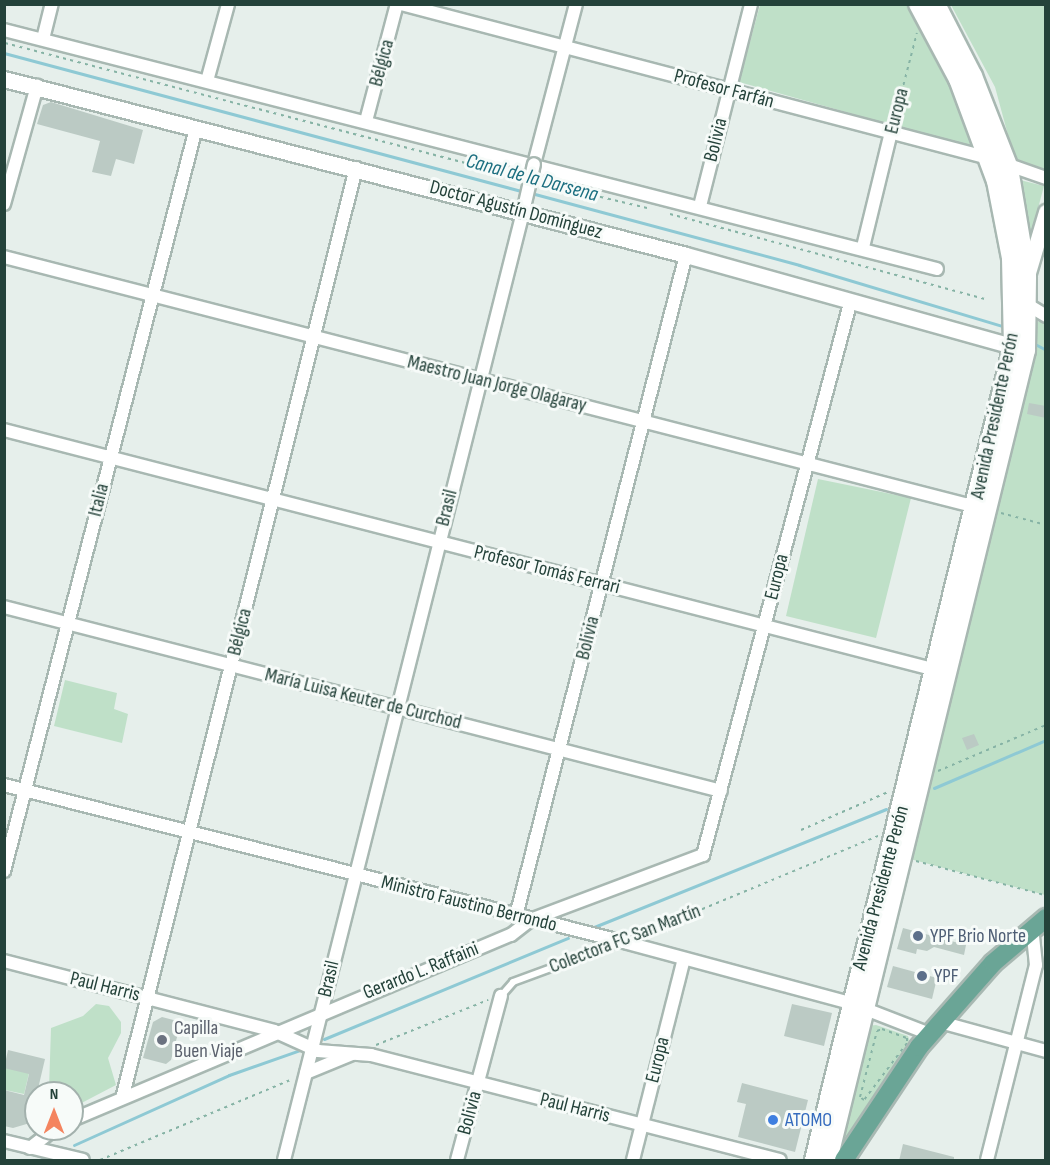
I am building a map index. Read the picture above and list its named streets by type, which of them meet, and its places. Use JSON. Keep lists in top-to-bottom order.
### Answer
{
  "streets": {
    "main road": ["Avenida Presidente Perón"],
    "street": [
      "Bélgica",
      "Profesor Farfán",
      "Europa",
      "Bolivia",
      "Doctor Agustín Domínguez",
      "Maestro Juan Jorge Olagaray",
      "Italia",
      "Brasil",
      "Profesor Tomás Ferrari",
      "María Luisa Keuter de Curchod",
      "Ministro Faustino Berrondo",
      "Gerardo L. Raffaini",
      "Paul Harris"
    ],
    "lane": ["Colectora FC San Martín"]
  },
  "crossings": [
    ["Bélgica", "Profesor Farfán"],
    ["Bélgica", "Doctor Agustín Domínguez"],
    ["Bélgica", "Maestro Juan Jorge Olagaray"],
    ["Bélgica", "Profesor Tomás Ferrari"],
    ["Bélgica", "María Luisa Keuter de Curchod"],
    ["Bélgica", "Ministro Faustino Berrondo"],
    ["Bélgica", "Gerardo L. Raffaini"],
    ["Bélgica", "Paul Harris"],
    ["Profesor Farfán", "Europa"],
    ["Profesor Farfán", "Bolivia"],
    ["Profesor Farfán", "Avenida Presidente Perón"],
    ["Profesor Farfán", "Brasil"],
    ["Europa", "Doctor Agustín Domínguez"],
    ["Europa", "Maestro Juan Jorge Olagaray"],
    ["Europa", "Avenida Presidente Perón"],
    ["Europa", "Profesor Tomás Ferrari"],
    ["Europa", "María Luisa Keuter de Curchod"],
    ["Europa", "Ministro Faustino Berrondo"],
    ["Europa", "Gerardo L. Raffaini"],
    ["Europa", "Paul Harris"],
    ["Bolivia", "Doctor Agustín Domínguez"],
    ["Bolivia", "Maestro Juan Jorge Olagaray"],
    ["Bolivia", "Profesor Tomás Ferrari"],
    ["Bolivia", "María Luisa Keuter de Curchod"],
    ["Bolivia", "Ministro Faustino Berrondo"],
    ["Bolivia", "Colectora FC San Martín"],
    ["Bolivia", "Paul Harris"],
    ["Doctor Agustín Domínguez", "Avenida Presidente Perón"],
    ["Doctor Agustín Domínguez", "Italia"],
    ["Doctor Agustín Domínguez", "Brasil"],
    ["Maestro Juan Jorge Olagaray", "Avenida Presidente Perón"],
    ["Maestro Juan Jorge Olagaray", "Italia"],
    ["Maestro Juan Jorge Olagaray", "Brasil"],
    ["Avenida Presidente Perón", "Profesor Tomás Ferrari"],
    ["Avenida Presidente Perón", "Ministro Faustino Berrondo"],
    ["Avenida Presidente Perón", "Colectora FC San Martín"],
    ["Italia", "Profesor Tomás Ferrari"],
    ["Italia", "María Luisa Keuter de Curchod"],
    ["Italia", "Ministro Faustino Berrondo"],
    ["Brasil", "Profesor Tomás Ferrari"],
    ["Brasil", "María Luisa Keuter de Curchod"],
    ["Brasil", "Ministro Faustino Berrondo"],
    ["Brasil", "Gerardo L. Raffaini"],
    ["Brasil", "Paul Harris"],
    ["Ministro Faustino Berrondo", "Colectora FC San Martín"],
    ["Ministro Faustino Berrondo", "Gerardo L. Raffaini"],
    ["Gerardo L. Raffaini", "Paul Harris"]
  ],
  "water": ["Canal de la Darsena"],
  "places": [
    "YPF Brio Norte",
    "YPF",
    "Capilla Buen Viaje",
    "ATOMO"
  ],
  "north": "top"
}
